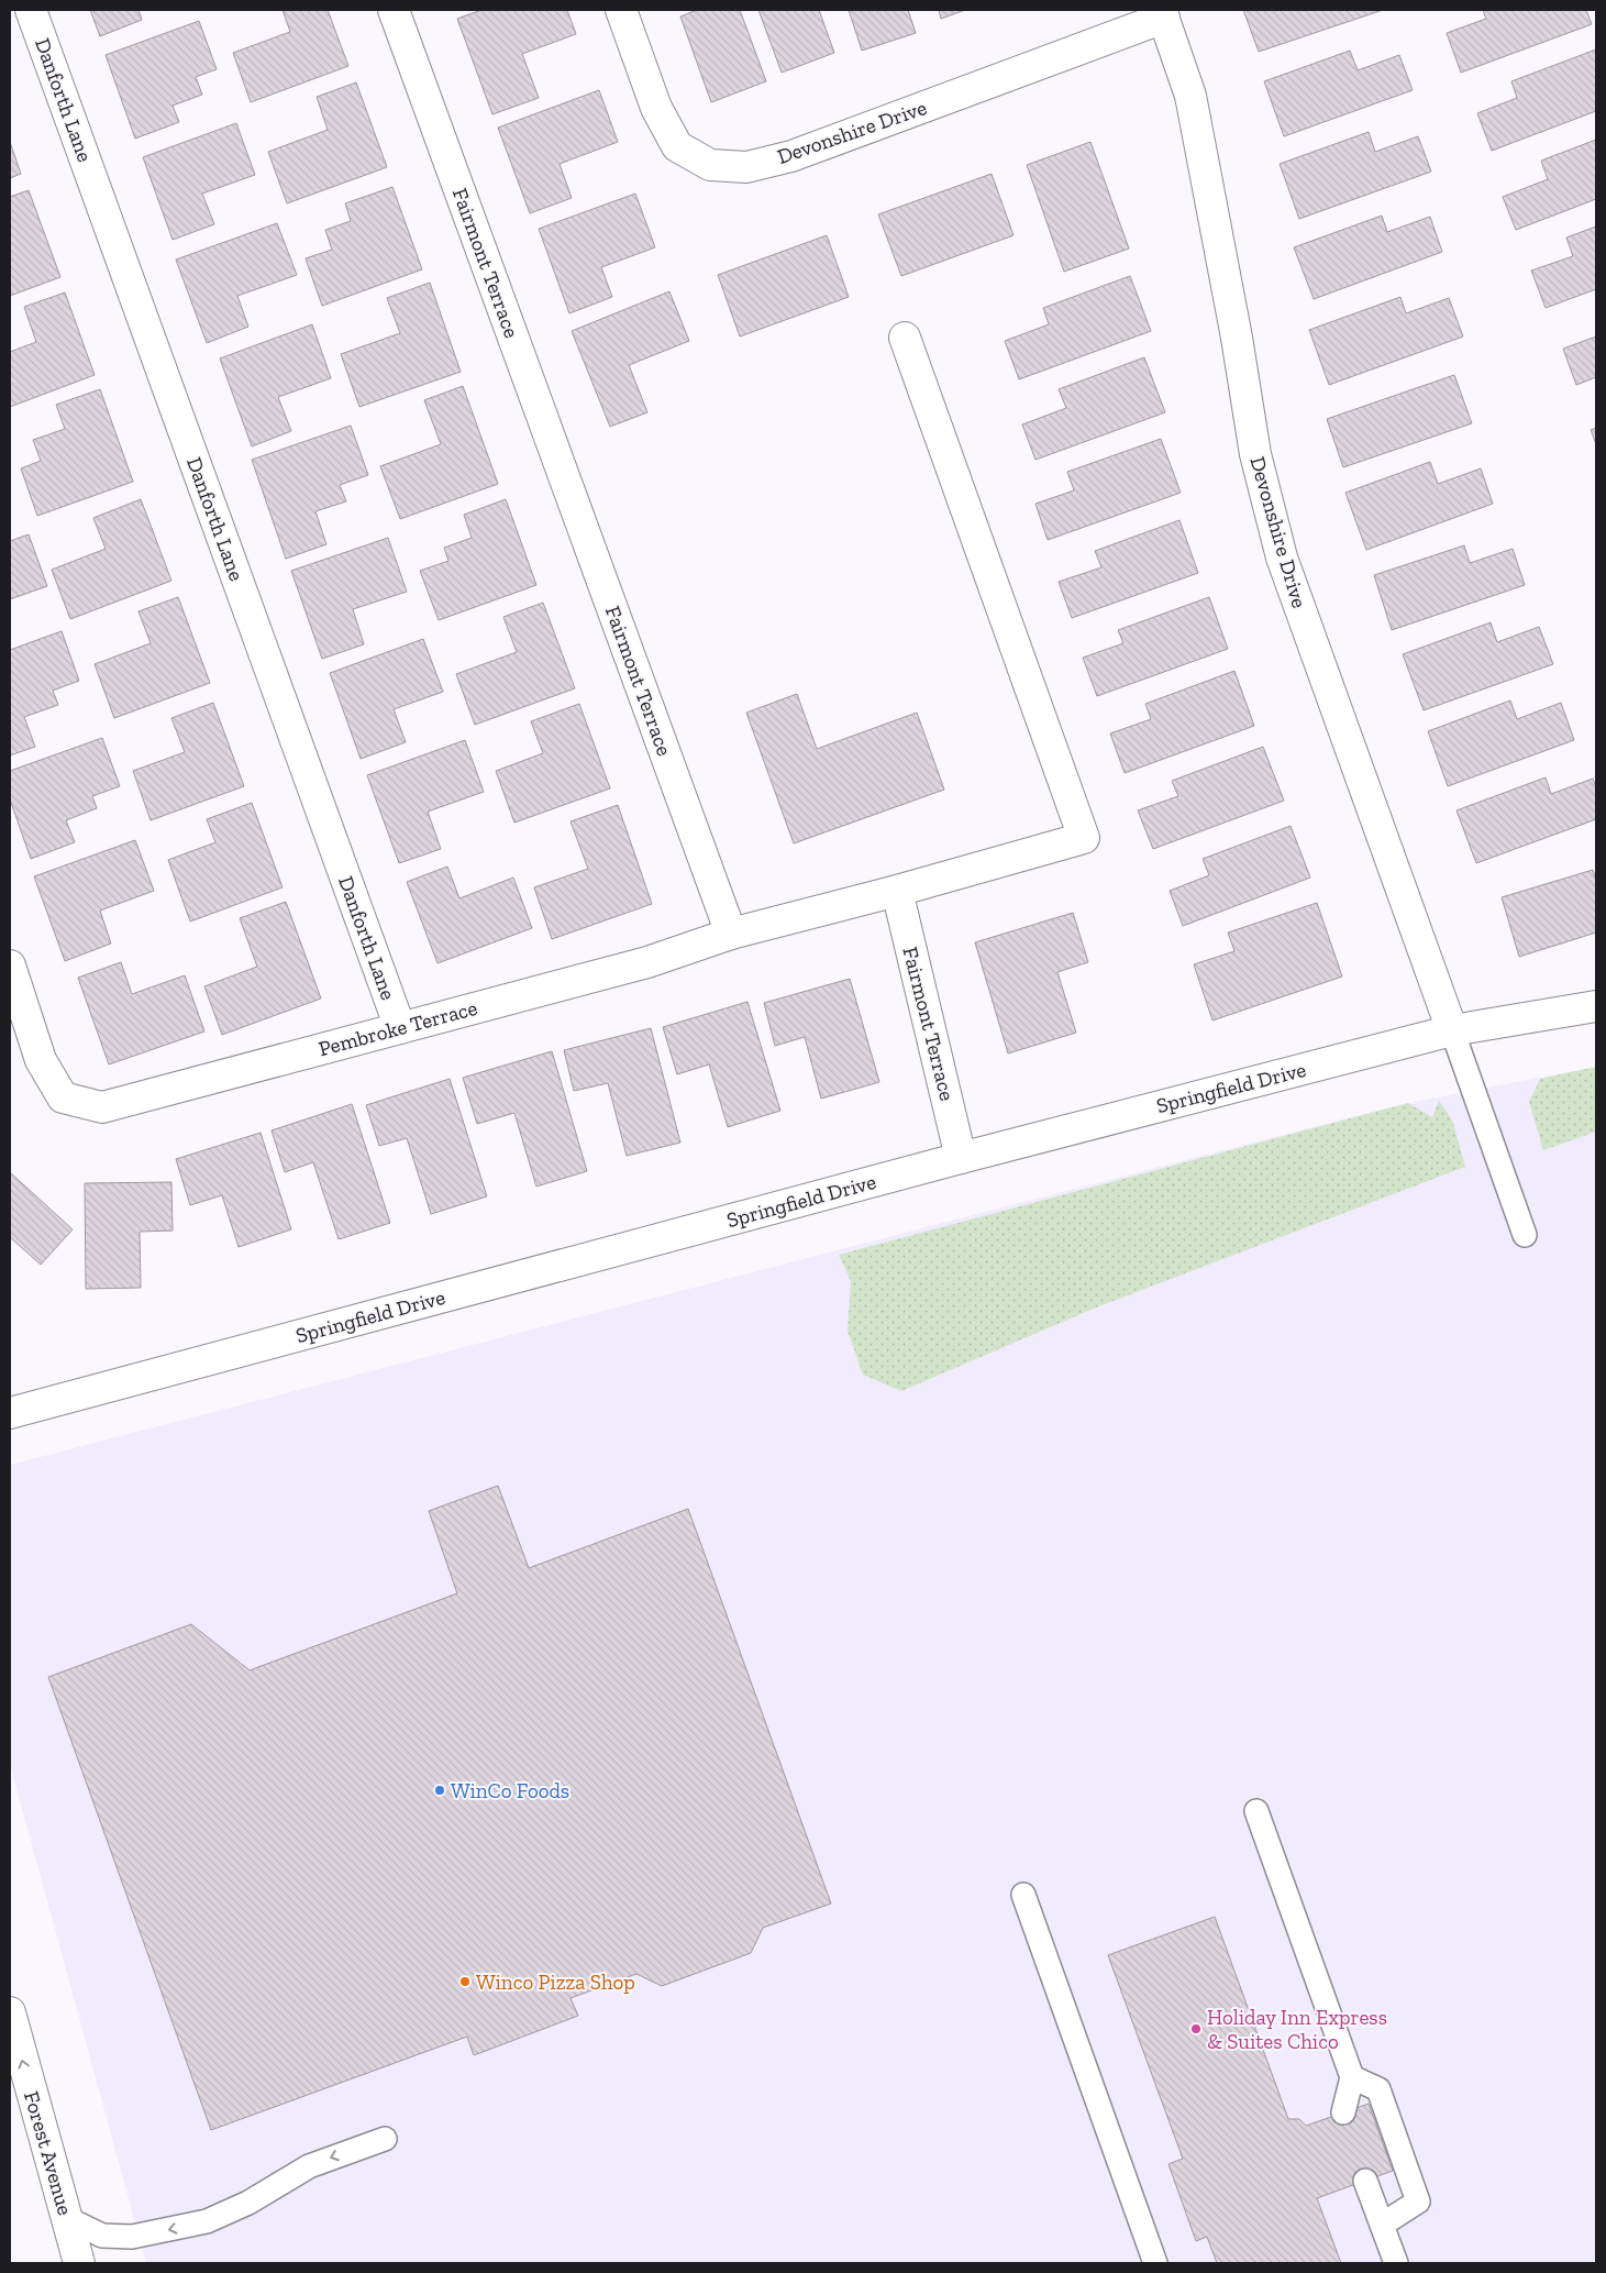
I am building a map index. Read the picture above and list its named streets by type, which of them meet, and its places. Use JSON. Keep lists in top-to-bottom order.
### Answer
{
  "streets": {
    "street": [
      "Danforth Lane",
      "Devonshire Drive",
      "Fairmont Terrace",
      "Pembroke Terrace",
      "Springfield Drive",
      "Forest Avenue"
    ]
  },
  "crossings": [
    ["Danforth Lane", "Pembroke Terrace"],
    ["Devonshire Drive", "Springfield Drive"],
    ["Fairmont Terrace", "Pembroke Terrace"],
    ["Fairmont Terrace", "Springfield Drive"]
  ],
  "one_way": ["Forest Avenue"],
  "places": ["WinCo Foods", "Winco Pizza Shop", "Holiday Inn Express & Suites Chico"]
}
